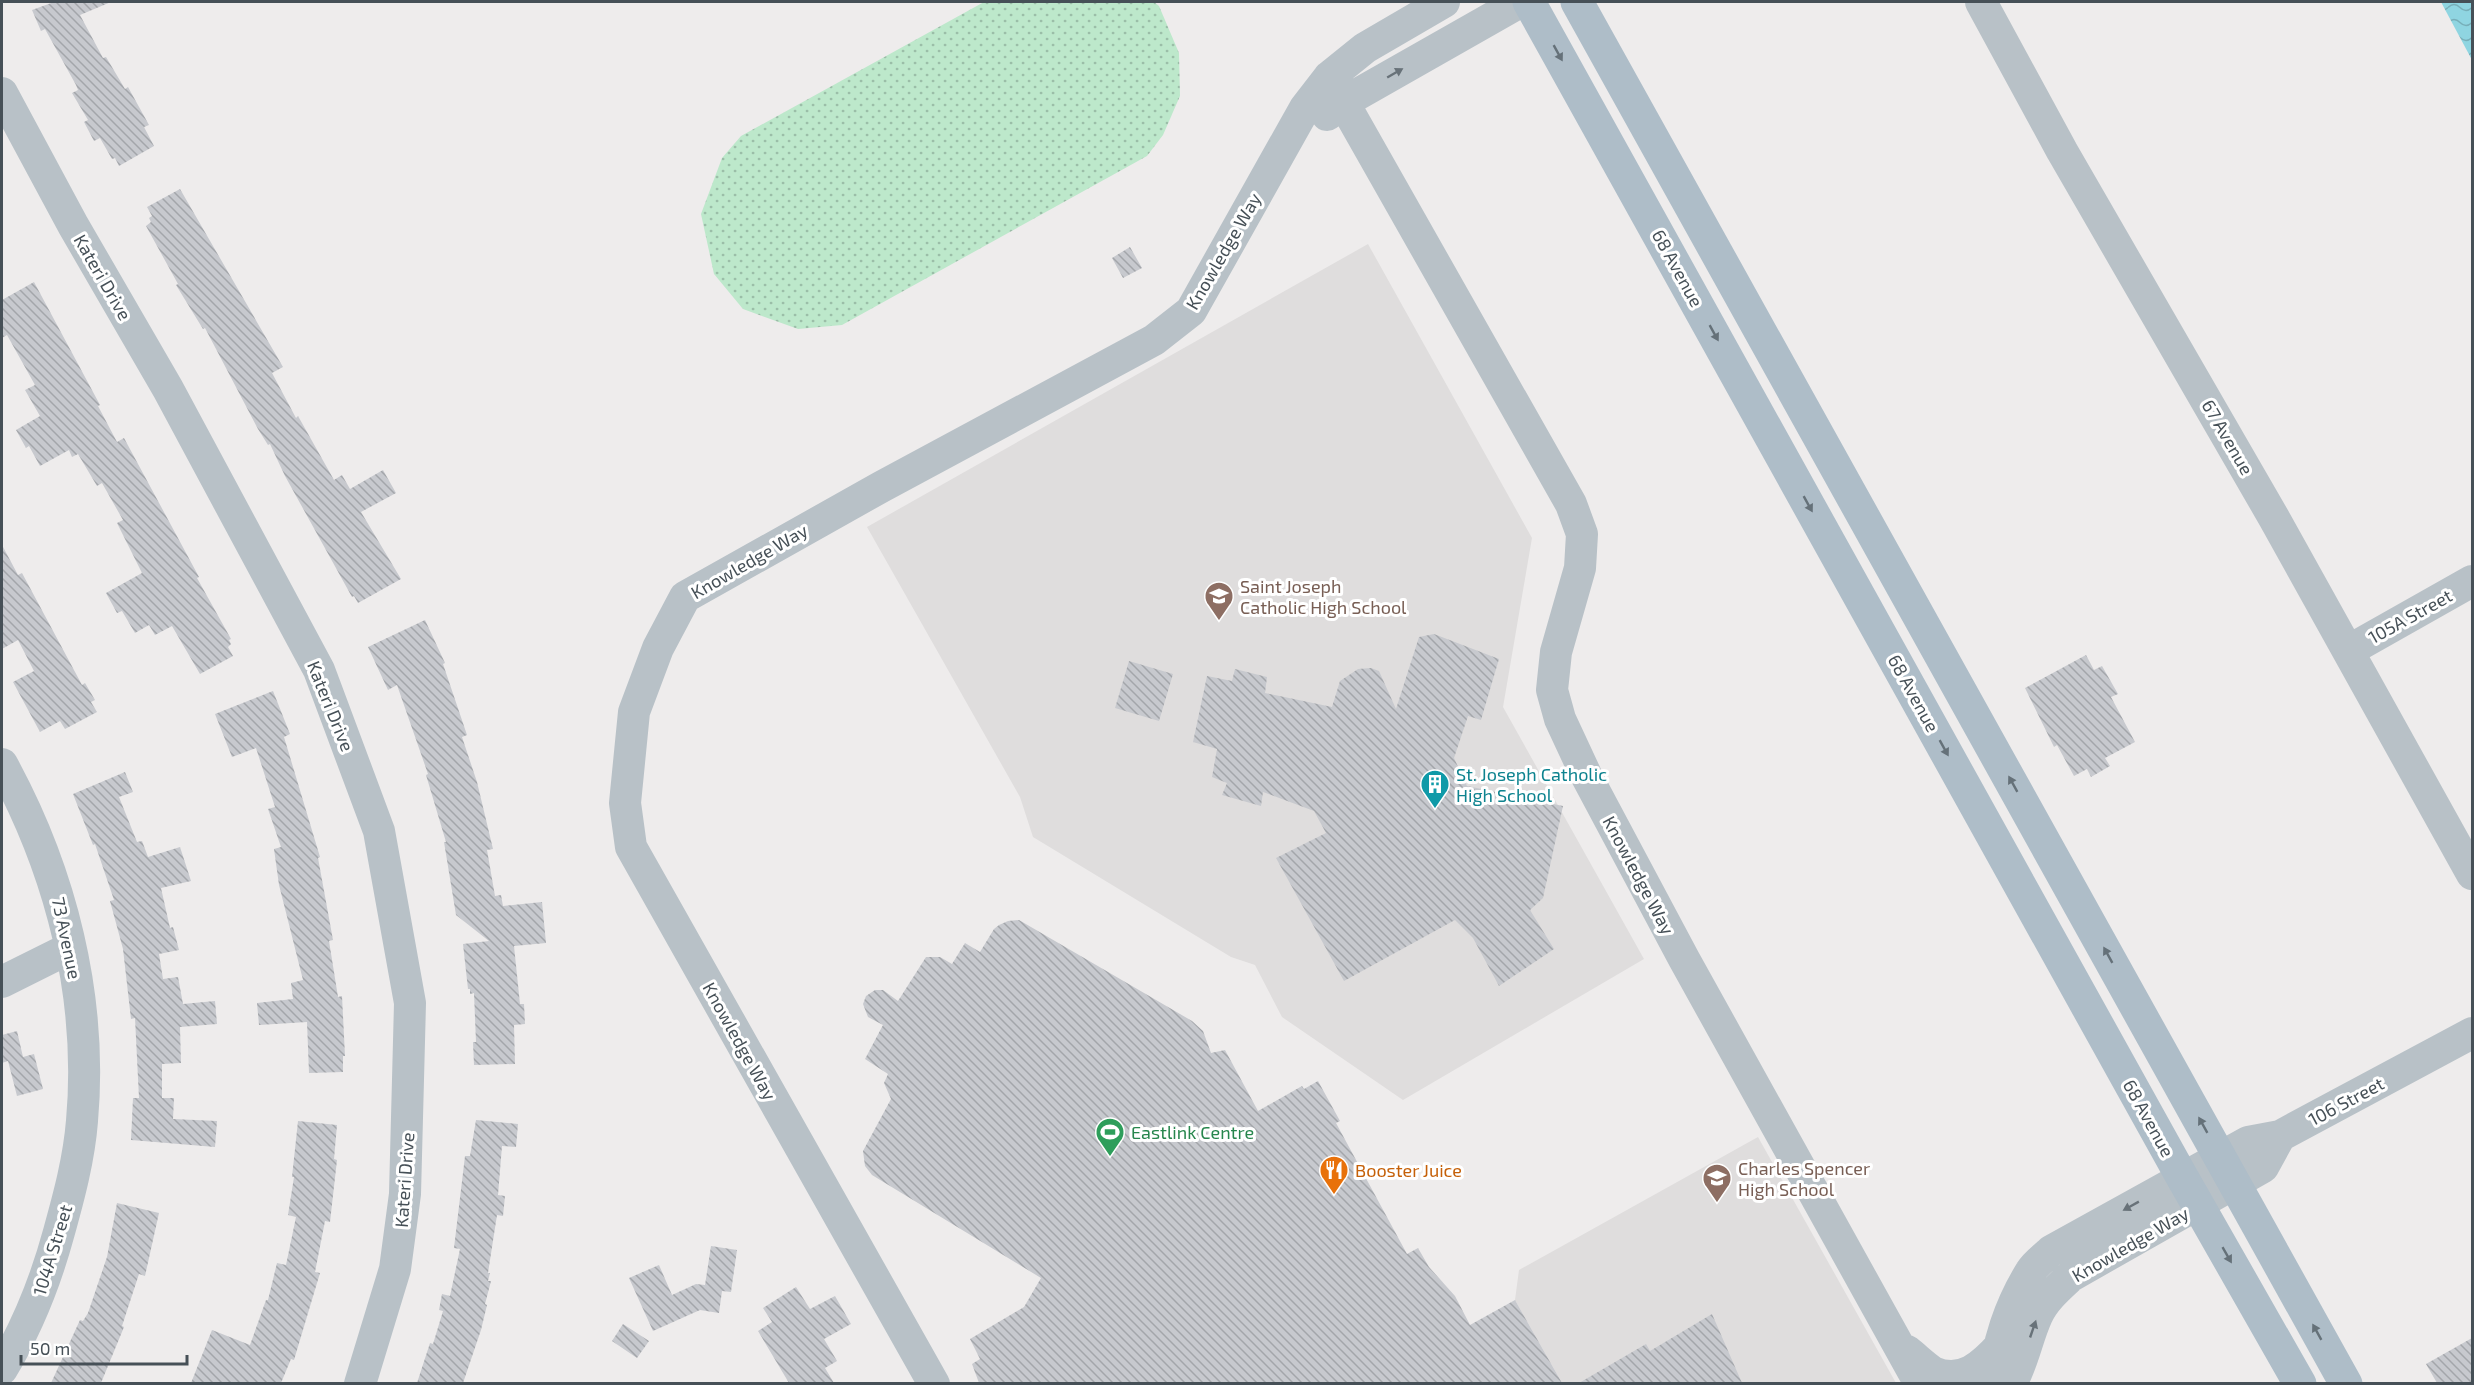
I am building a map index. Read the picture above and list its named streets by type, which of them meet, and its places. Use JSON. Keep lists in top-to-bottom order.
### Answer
{
  "streets": {
    "main road": ["68 Avenue"],
    "street": [
      "Knowledge Way",
      "Kateri Drive",
      "67 Avenue",
      "105A Street",
      "73 Avenue",
      "106 Street",
      "104A Street"
    ]
  },
  "crossings": [
    ["Knowledge Way", "68 Avenue"],
    ["Knowledge Way", "106 Street"],
    ["67 Avenue", "105A Street"],
    ["73 Avenue", "104A Street"]
  ],
  "places": {
    "school or university": ["Saint Joseph Catholic High School", "Charles Spencer High School"],
    "building": ["St. Joseph Catholic High School"],
    "sports": ["Eastlink Centre"],
    "restaurant": ["Booster Juice"]
  },
  "scale_bar": "50 m"
}
